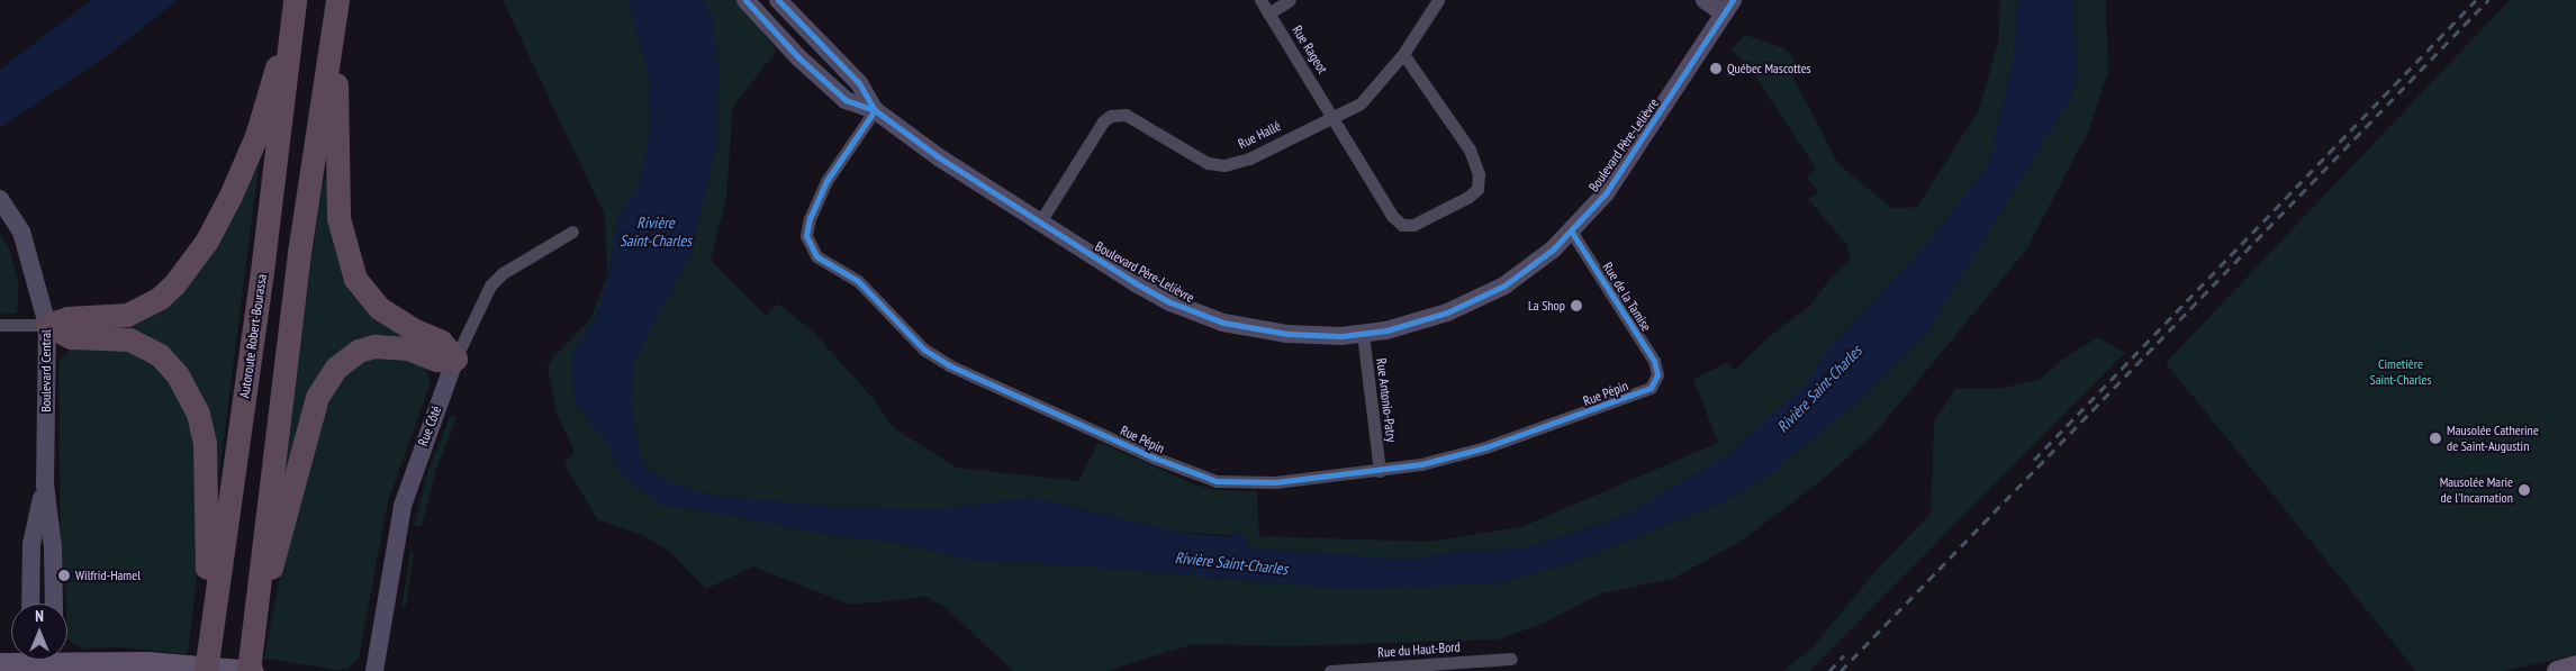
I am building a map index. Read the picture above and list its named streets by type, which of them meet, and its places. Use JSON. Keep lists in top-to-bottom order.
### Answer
{
  "streets": {
    "highway": ["Autoroute Robert-Bourassa"],
    "main road": ["Boulevard Père-Lelièvre", "Boulevard Central", "Rue Côté"],
    "street": [
      "Rue Rageot",
      "Rue Hallé",
      "Rue de la Tamise",
      "Rue Pépin",
      "Rue Antonio-Patry",
      "Rue du Haut-Bord"
    ]
  },
  "crossings": [
    ["Rue Rageot", "Rue Hallé"],
    ["Rue Hallé", "Boulevard Père-Lelièvre"],
    ["Boulevard Père-Lelièvre", "Rue de la Tamise"],
    ["Boulevard Père-Lelièvre", "Rue Pépin"],
    ["Boulevard Père-Lelièvre", "Rue Antonio-Patry"],
    ["Rue de la Tamise", "Rue Pépin"],
    ["Rue Pépin", "Rue Antonio-Patry"]
  ],
  "water": ["Rivière Saint-Charles"],
  "parks": ["Cimetière Saint-Charles"],
  "places": [
    "Québec Mascottes",
    "La Shop",
    "Mausolée Catherine de Saint-Augustin",
    "Mausolée Marie de l'Incarnation",
    "Wilfrid-Hamel"
  ],
  "north": "top"
}
